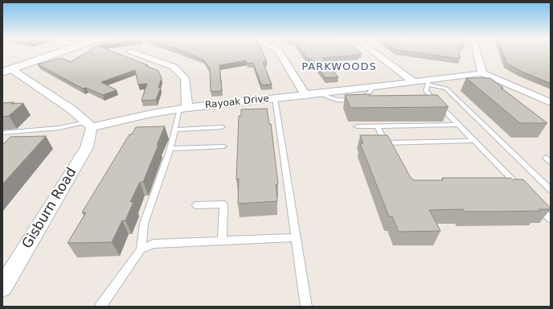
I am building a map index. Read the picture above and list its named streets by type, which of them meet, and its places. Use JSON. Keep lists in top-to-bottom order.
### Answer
{
  "streets": {
    "street": ["Rayoak Drive", "Gisburn Road"]
  },
  "crossings": [
    ["Rayoak Drive", "Gisburn Road"]
  ],
  "districts": ["PARKWOODS"]
}
